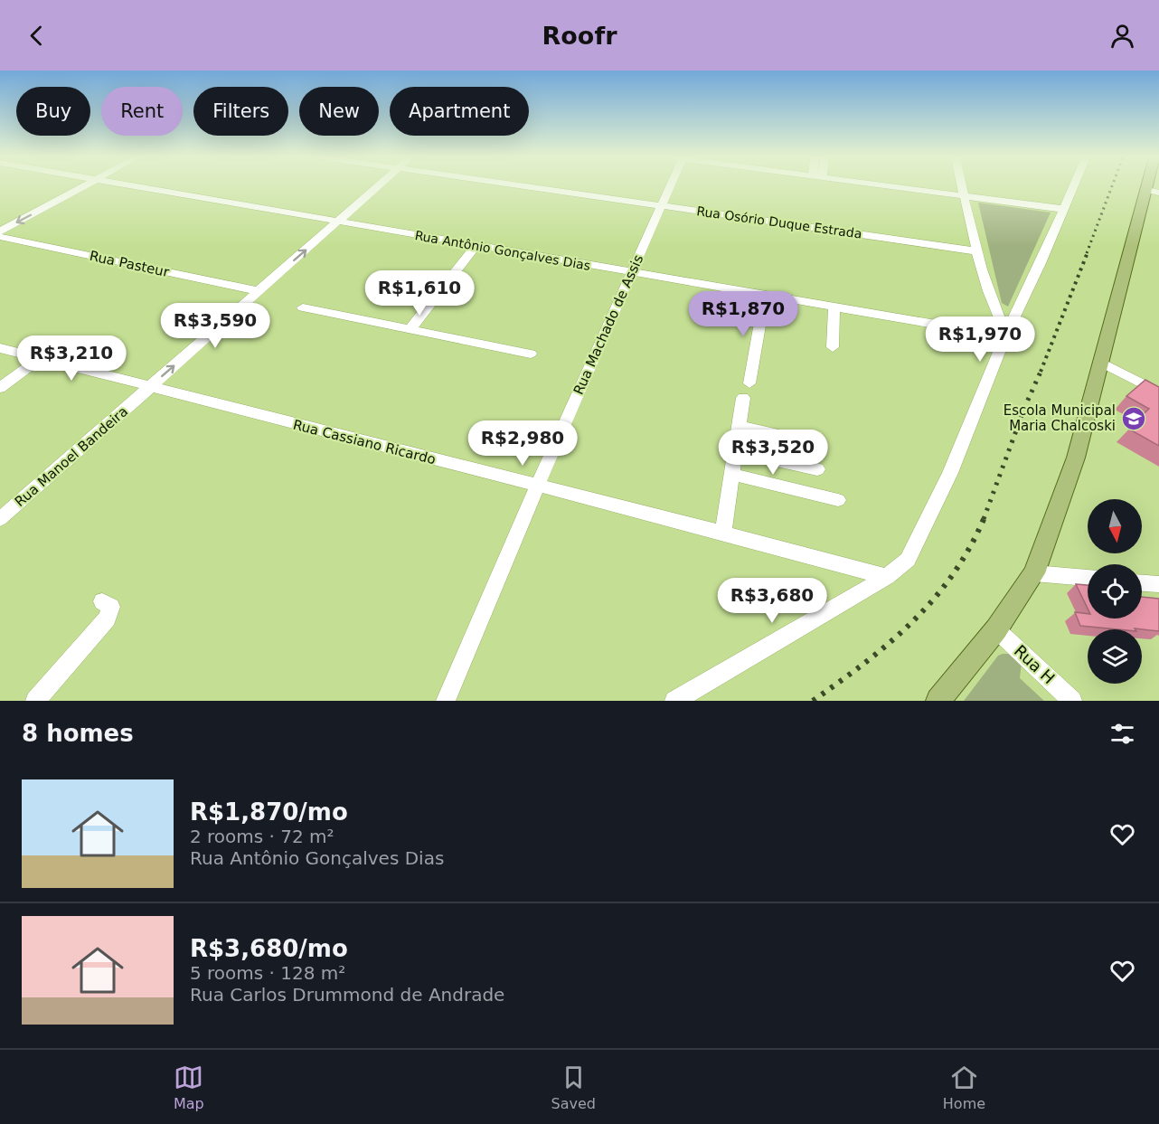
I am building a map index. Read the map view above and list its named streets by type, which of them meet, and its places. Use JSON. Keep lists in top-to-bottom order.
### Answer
{
  "streets": {
    "street": [
      "Rua Osório Duque Estrada",
      "Rua Antônio Gonçalves Dias",
      "Rua Pasteur",
      "Rua Machado de Assis",
      "Rua Cassiano Ricardo",
      "Rua Manoel Bandeira",
      "Rua H"
    ]
  },
  "crossings": [
    ["Rua Osório Duque Estrada", "Rua Machado de Assis"],
    ["Rua Antônio Gonçalves Dias", "Rua Machado de Assis"],
    ["Rua Antônio Gonçalves Dias", "Rua Manoel Bandeira"],
    ["Rua Pasteur", "Rua Manoel Bandeira"],
    ["Rua Machado de Assis", "Rua Cassiano Ricardo"],
    ["Rua Cassiano Ricardo", "Rua Manoel Bandeira"]
  ],
  "one_way": ["Rua Manoel Bandeira"],
  "places": {
    "school or university": ["Escola Municipal Maria Chalcoski"]
  },
  "north": "bottom",
  "page": {
    "header": "Roofr",
    "chip": [
      "Buy",
      "Rent",
      "Filters",
      "New",
      "Apartment"
    ],
    "price": [
      "R$1,610",
      "R$1,870",
      "R$3,590",
      "R$1,970",
      "R$3,210",
      "R$2,980",
      "R$3,520",
      "R$3,680"
    ],
    "heading": "8 homes",
    "list": [
      {
        "name": "R$1,870/mo",
        "note": "2 rooms · 72 m² · Rua Antônio Gonçalves Dias"
      },
      {
        "name": "R$3,680/mo",
        "note": "5 rooms · 128 m² · Rua Carlos Drummond de Andrade"
      }
    ],
    "tabs": ["Map", "Saved", "Home"]
  }
}
